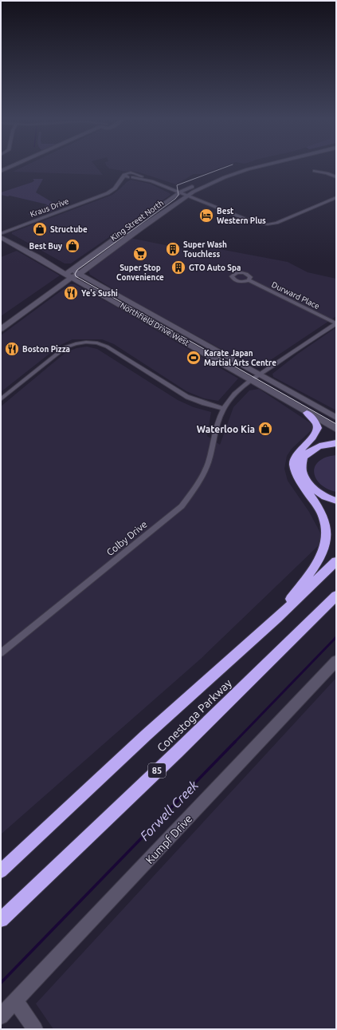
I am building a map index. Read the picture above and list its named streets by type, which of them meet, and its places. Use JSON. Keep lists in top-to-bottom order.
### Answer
{
  "streets": {
    "highway": ["Conestoga Parkway", "85"],
    "main road": ["King Street North", "Northfield Drive West", "Kumpf Drive"],
    "street": ["Kraus Drive", "Durward Place", "Colby Drive"]
  },
  "crossings": [
    ["King Street North", "Northfield Drive West"],
    ["Durward Place", "Colby Drive"],
    ["Northfield Drive West", "Colby Drive"]
  ],
  "water": ["Forwell Creek"],
  "places": {
    "hotel": ["Best Western Plus"],
    "shop": ["Structube", "Best Buy", "Waterloo Kia"],
    "building": ["Super Wash Touchless", "GTO Auto Spa"],
    "supermarket": ["Super Stop Convenience"],
    "restaurant": ["Ye's Sushi", "Boston Pizza"],
    "sports": ["Karate Japan Martial Arts Centre"]
  }
}
